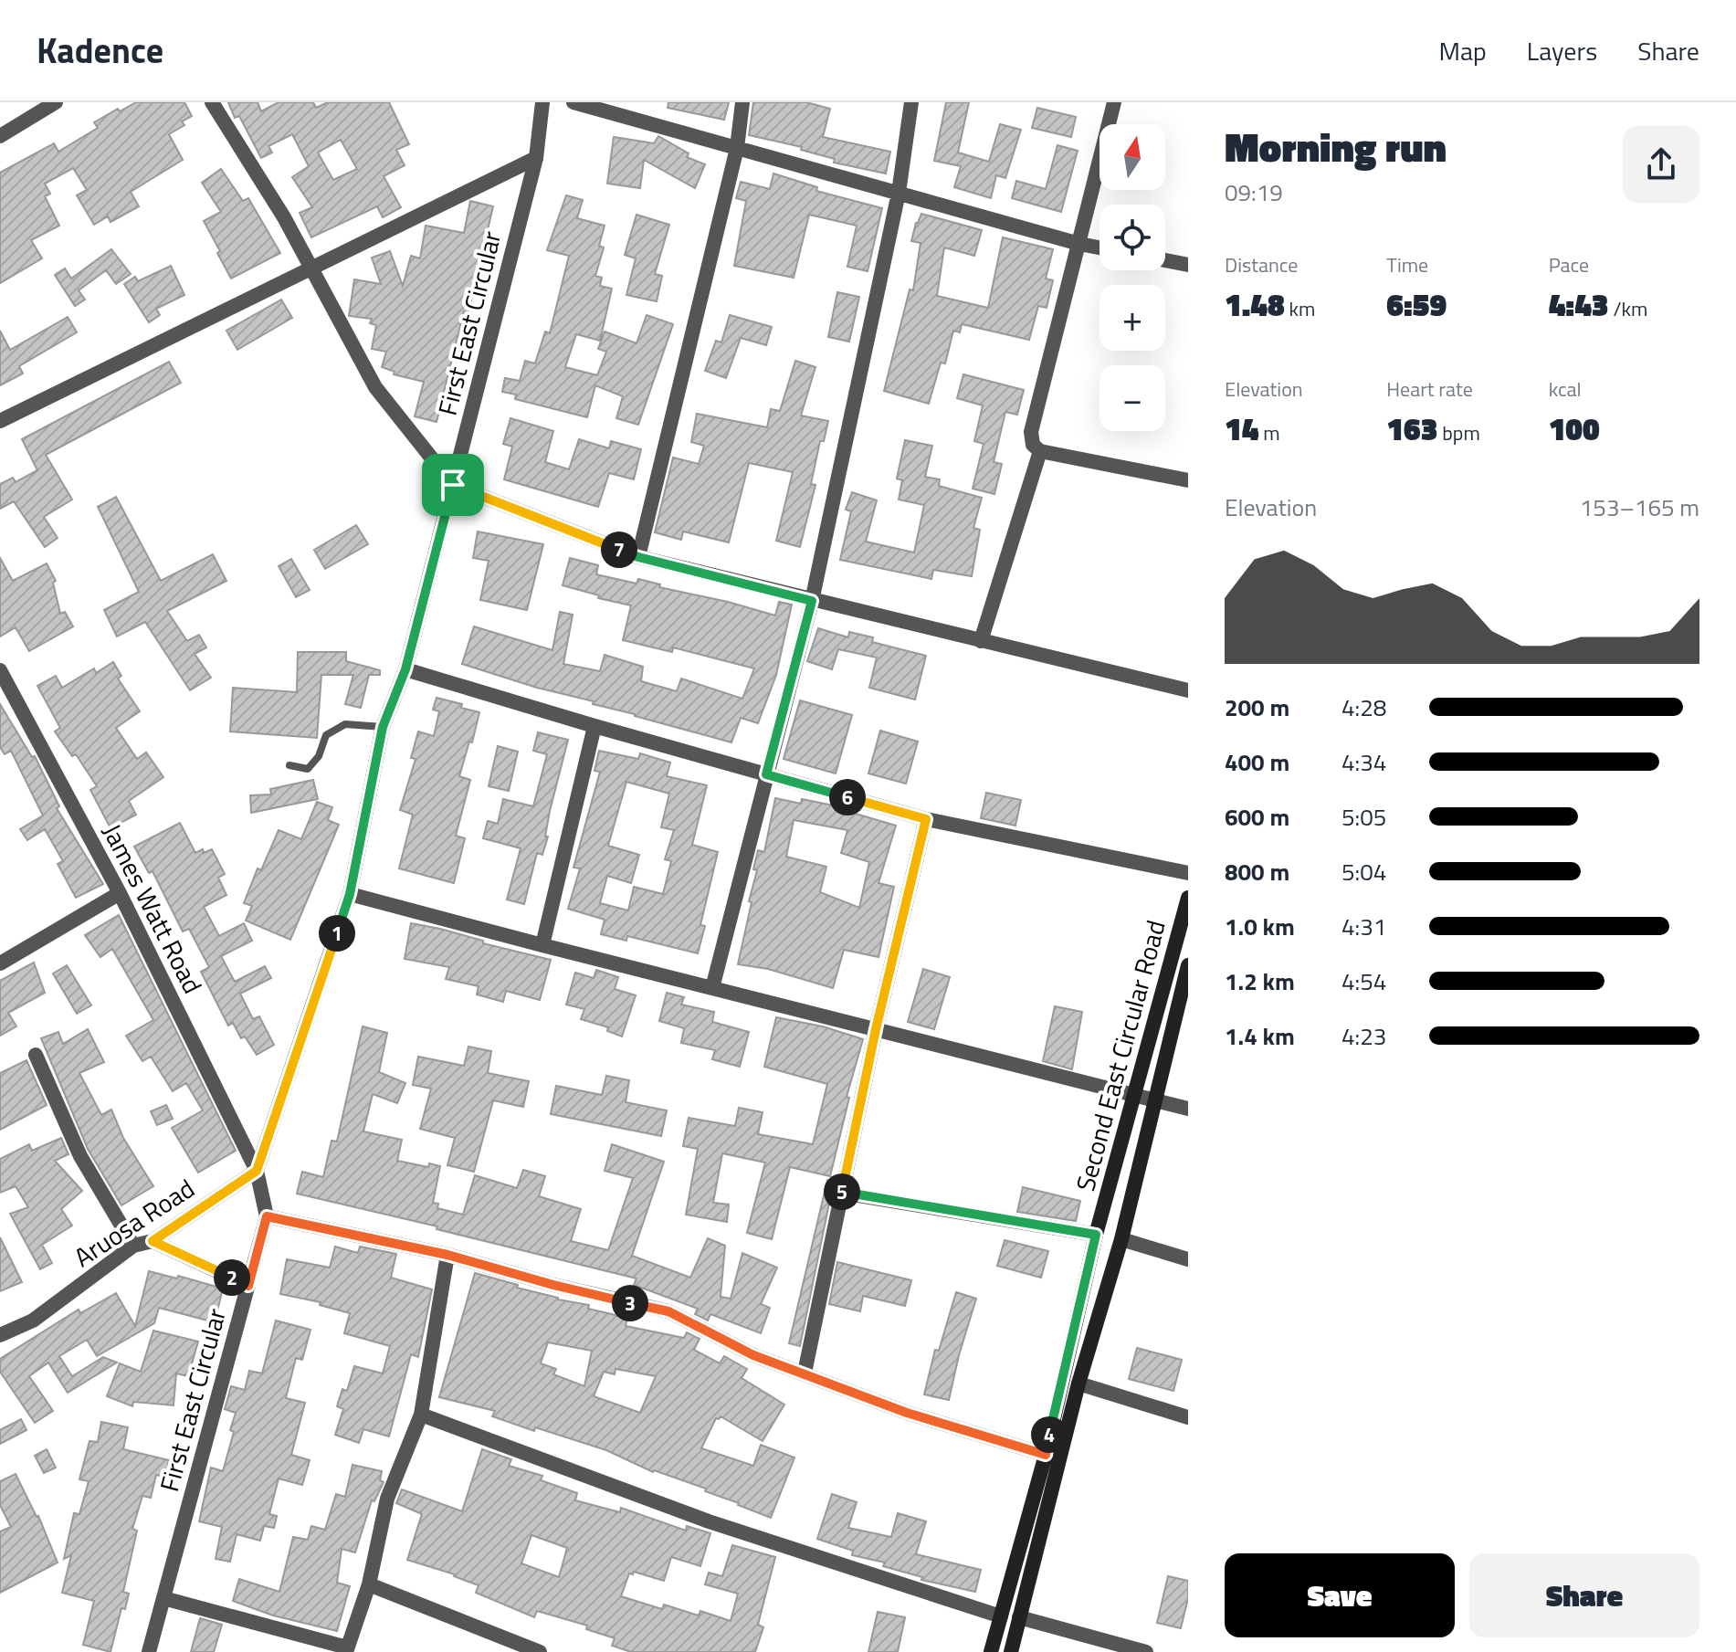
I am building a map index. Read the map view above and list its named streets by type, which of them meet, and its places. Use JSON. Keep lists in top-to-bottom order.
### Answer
{
  "streets": {
    "main road": ["Second East Circular Road"],
    "street": ["First East Circular", "James Watt Road", "Aruosa Road"]
  },
  "crossings": [
    ["First East Circular", "James Watt Road"],
    ["First East Circular", "Aruosa Road"],
    ["James Watt Road", "Aruosa Road"]
  ],
  "north": "top",
  "page": {
    "header": "Kadence",
    "nav": ["Map", "Layers", "Share"],
    "heading": ["Morning run", "09:19"],
    "map_buttons": ["+", "−"],
    "stats": [
      ["Distance", "1.48 km"],
      ["Time", "6:59"],
      ["Pace", "4:43 /km"],
      ["Elevation", "14 m"],
      ["Heart rate", "163 bpm"],
      ["kcal", "100"]
    ],
    "chart": ["Elevation", "153–165 m"],
    "pins": [
      "7",
      "6",
      "1",
      "5",
      "2",
      "3",
      "4"
    ],
    "list": [
      {
        "name": "200 m",
        "note": "4:28"
      },
      {
        "name": "400 m",
        "note": "4:34"
      },
      {
        "name": "600 m",
        "note": "5:05"
      },
      {
        "name": "800 m",
        "note": "5:04"
      },
      {
        "name": "1.0 km",
        "note": "4:31"
      },
      {
        "name": "1.2 km",
        "note": "4:54"
      },
      {
        "name": "1.4 km",
        "note": "4:23"
      }
    ],
    "buttons": ["Save", "Share"]
  }
}
